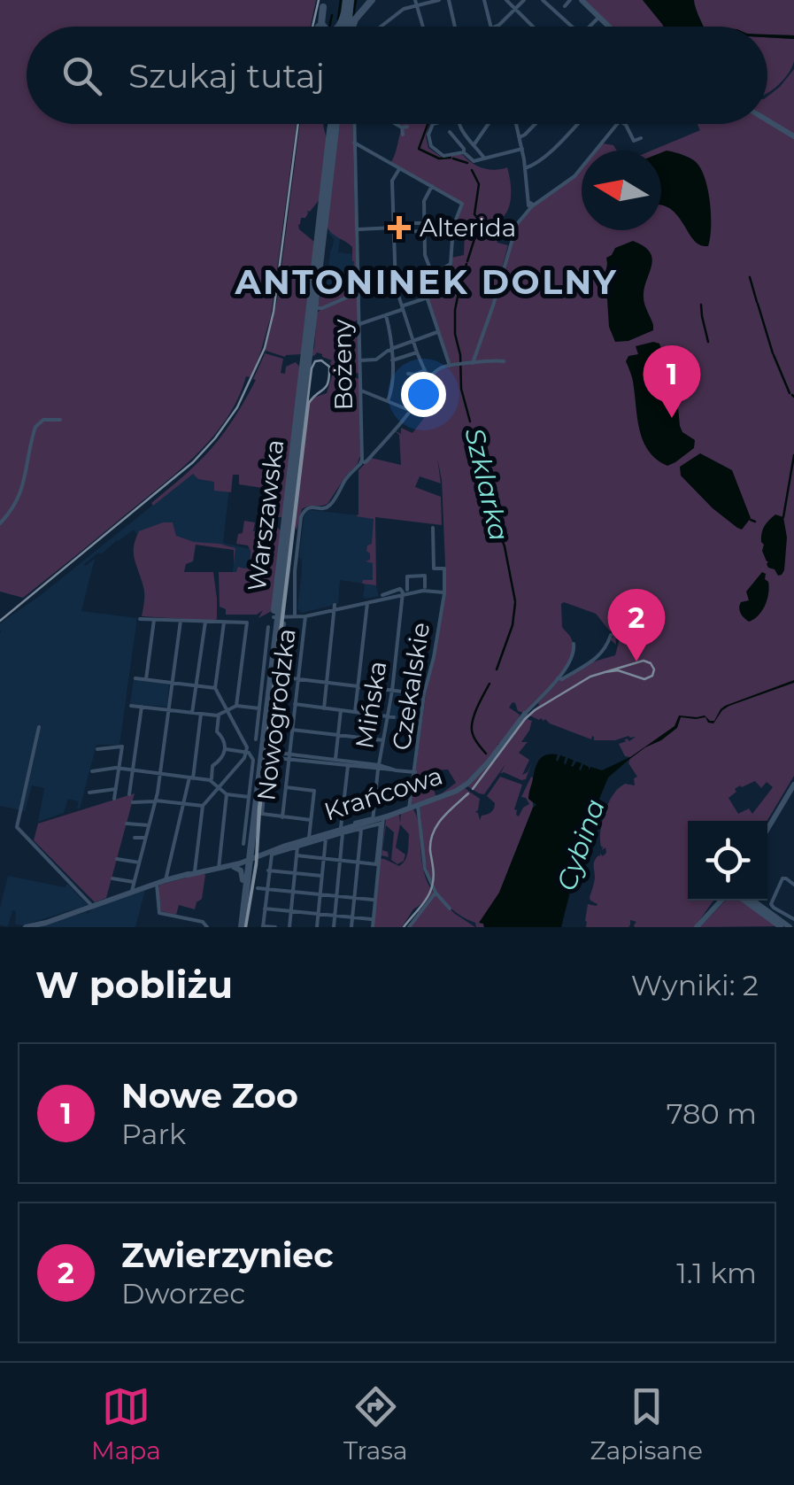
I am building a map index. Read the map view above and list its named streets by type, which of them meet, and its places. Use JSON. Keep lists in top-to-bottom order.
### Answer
{
  "streets": {
    "main road": ["Warszawska"],
    "street": [
      "Bożeny",
      "Czekalskie",
      "Mińska",
      "Nowogrodzka",
      "Krańcowa"
    ]
  },
  "crossings": [
    ["Warszawska", "Krańcowa"],
    ["Czekalskie", "Krańcowa"],
    ["Mińska", "Krańcowa"]
  ],
  "districts": ["ANTONINEK DOLNY"],
  "water": ["Szklarka", "Cybina"],
  "places": {
    "health": ["Alterida"]
  },
  "north": "left",
  "page": {
    "search": "Szukaj tutaj",
    "pins": ["1", "2"],
    "heading": ["W pobliżu", "Wyniki: 2"],
    "list": [
      {
        "mark": "1",
        "name": "Nowe Zoo",
        "note": "Park",
        "value": "780 m"
      },
      {
        "mark": "2",
        "name": "Zwierzyniec",
        "note": "Dworzec",
        "value": "1.1 km"
      }
    ],
    "nav": ["Mapa", "Trasa", "Zapisane"]
  }
}
